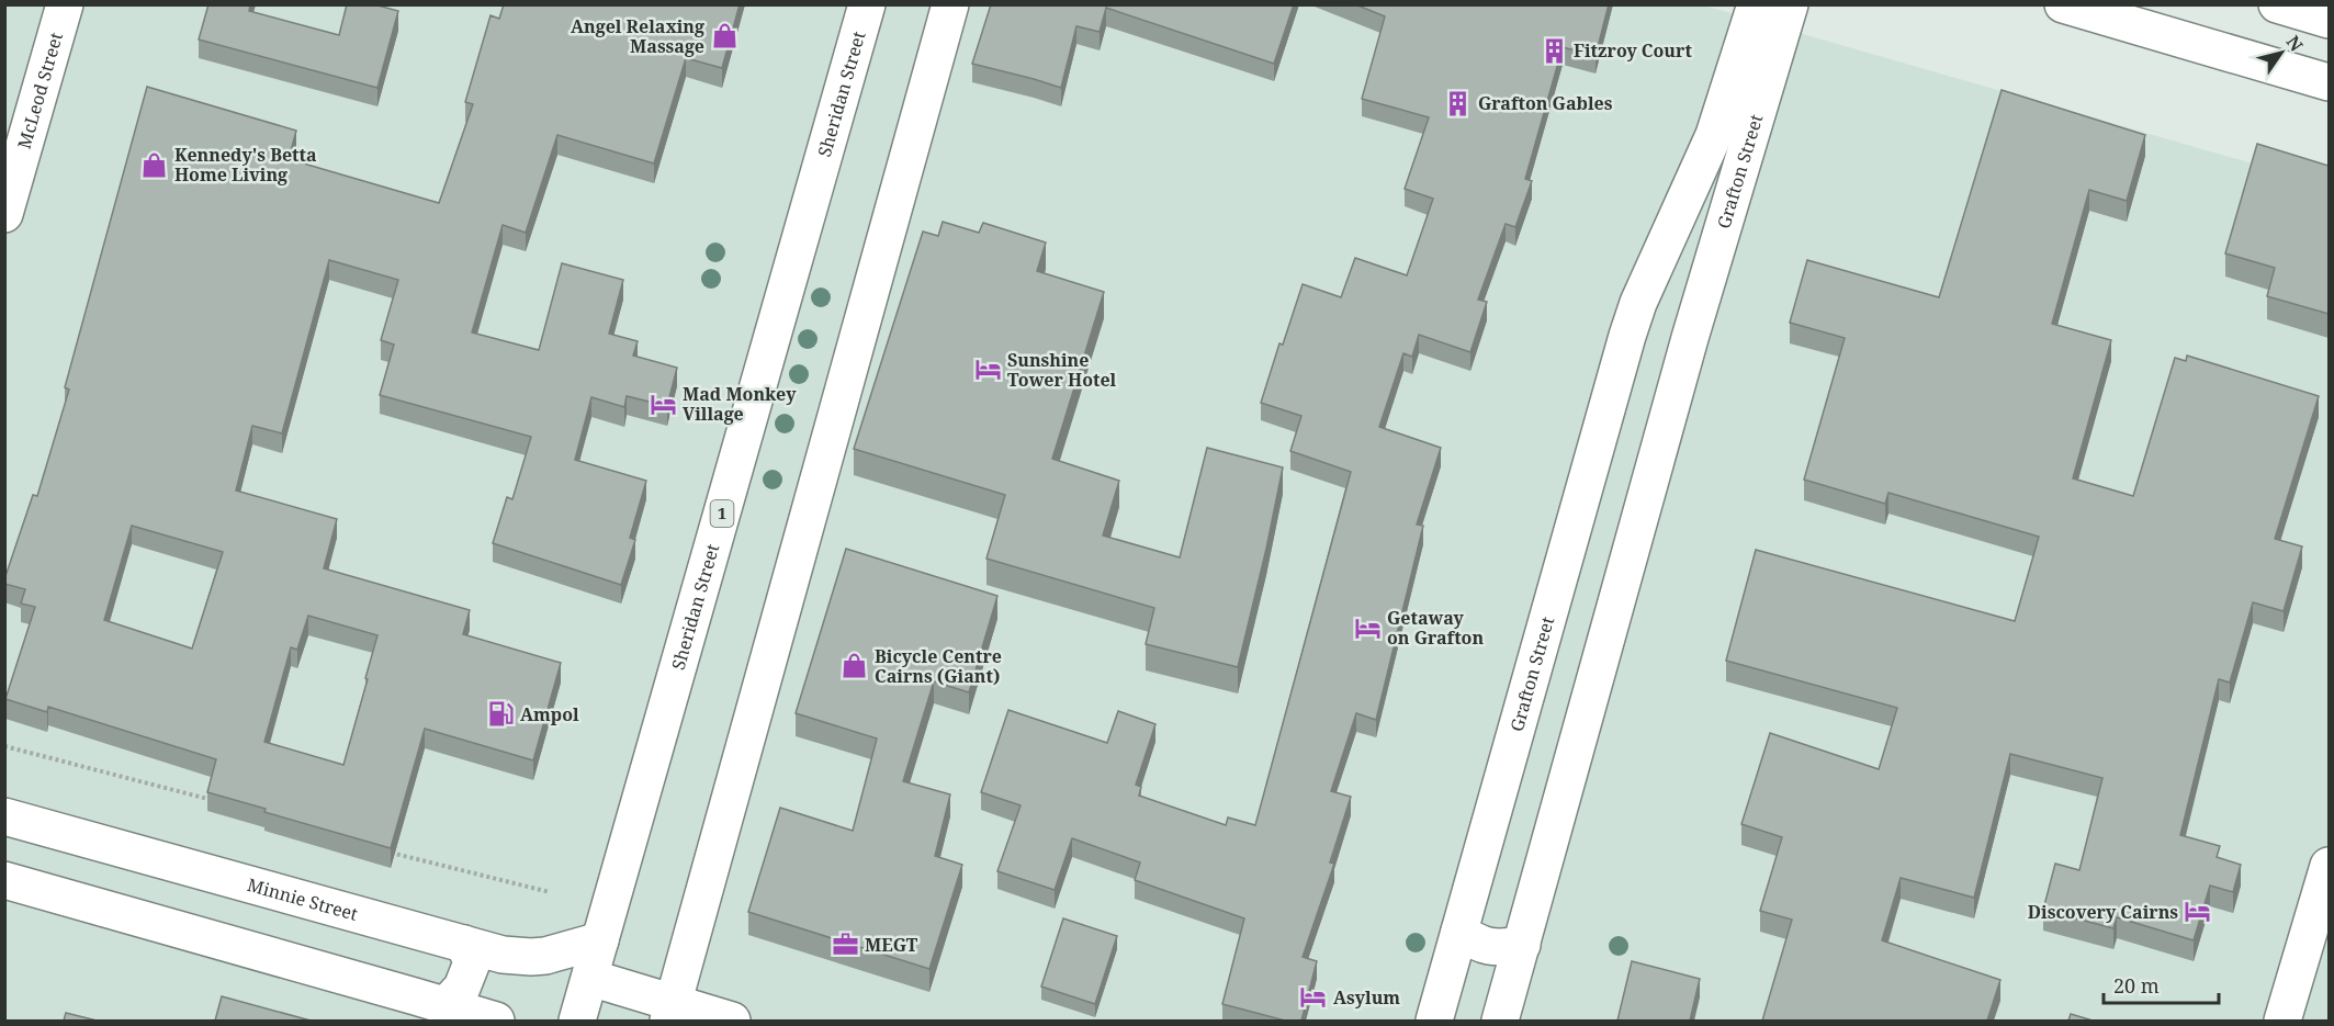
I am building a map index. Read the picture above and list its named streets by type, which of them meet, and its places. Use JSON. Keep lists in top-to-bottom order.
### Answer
{
  "streets": {
    "main road": [
      "McLeod Street",
      "Sheridan Street",
      "Grafton Street",
      "1",
      "Minnie Street"
    ]
  },
  "crossings": [
    ["Sheridan Street", "Minnie Street"]
  ],
  "places": {
    "shop": ["Angel Relaxing Massage", "Kennedy's Betta Home Living", "Bicycle Centre Cairns (Giant)"],
    "building": ["Fitzroy Court", "Grafton Gables"],
    "hotel": [
      "Sunshine Tower Hotel",
      "Mad Monkey Village",
      "Getaway on Grafton",
      "Discovery Cairns",
      "Asylum"
    ],
    "fuel station": ["Ampol"],
    "office": ["MEGT"]
  },
  "scale_bar": "20 m",
  "north": "top right"
}
